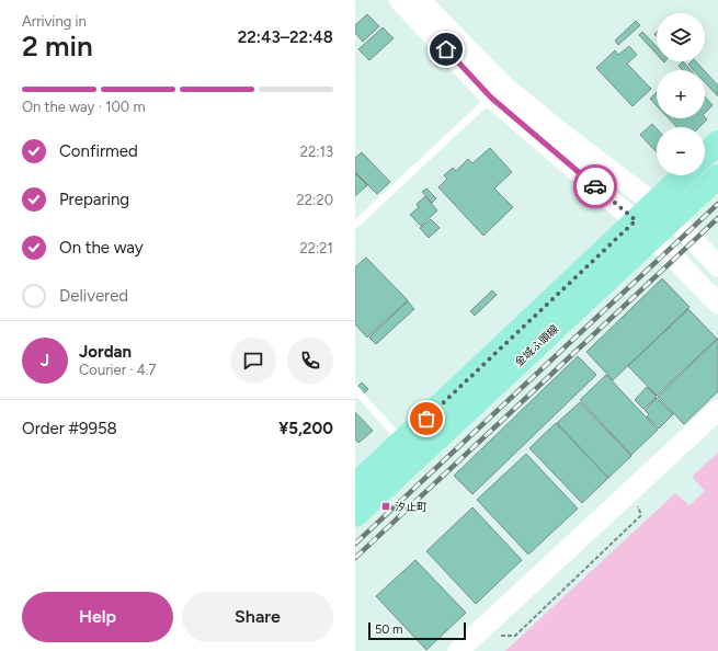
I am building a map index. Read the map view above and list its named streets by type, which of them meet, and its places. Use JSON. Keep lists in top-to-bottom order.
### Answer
{
  "streets": {
    "main road": ["金城ふ頭線"]
  },
  "places": {
    "transit": ["汐止町"]
  },
  "scale_bar": "50 m",
  "page": {
    "heading": ["2 min", "Arriving in", "22:43–22:48"],
    "panel": [
      "Jordan",
      "Courier · 4.7",
      "Order #9958",
      "¥5,200"
    ],
    "map_buttons": ["+", "−"],
    "bar": "On the way · 100 m",
    "list": [
      ["Confirmed", "22:13"],
      ["Preparing", "22:20"],
      ["On the way", "22:21"],
      "Delivered"
    ],
    "round": "J",
    "buttons": ["Help", "Share"],
    "scale": "50 m"
  }
}
